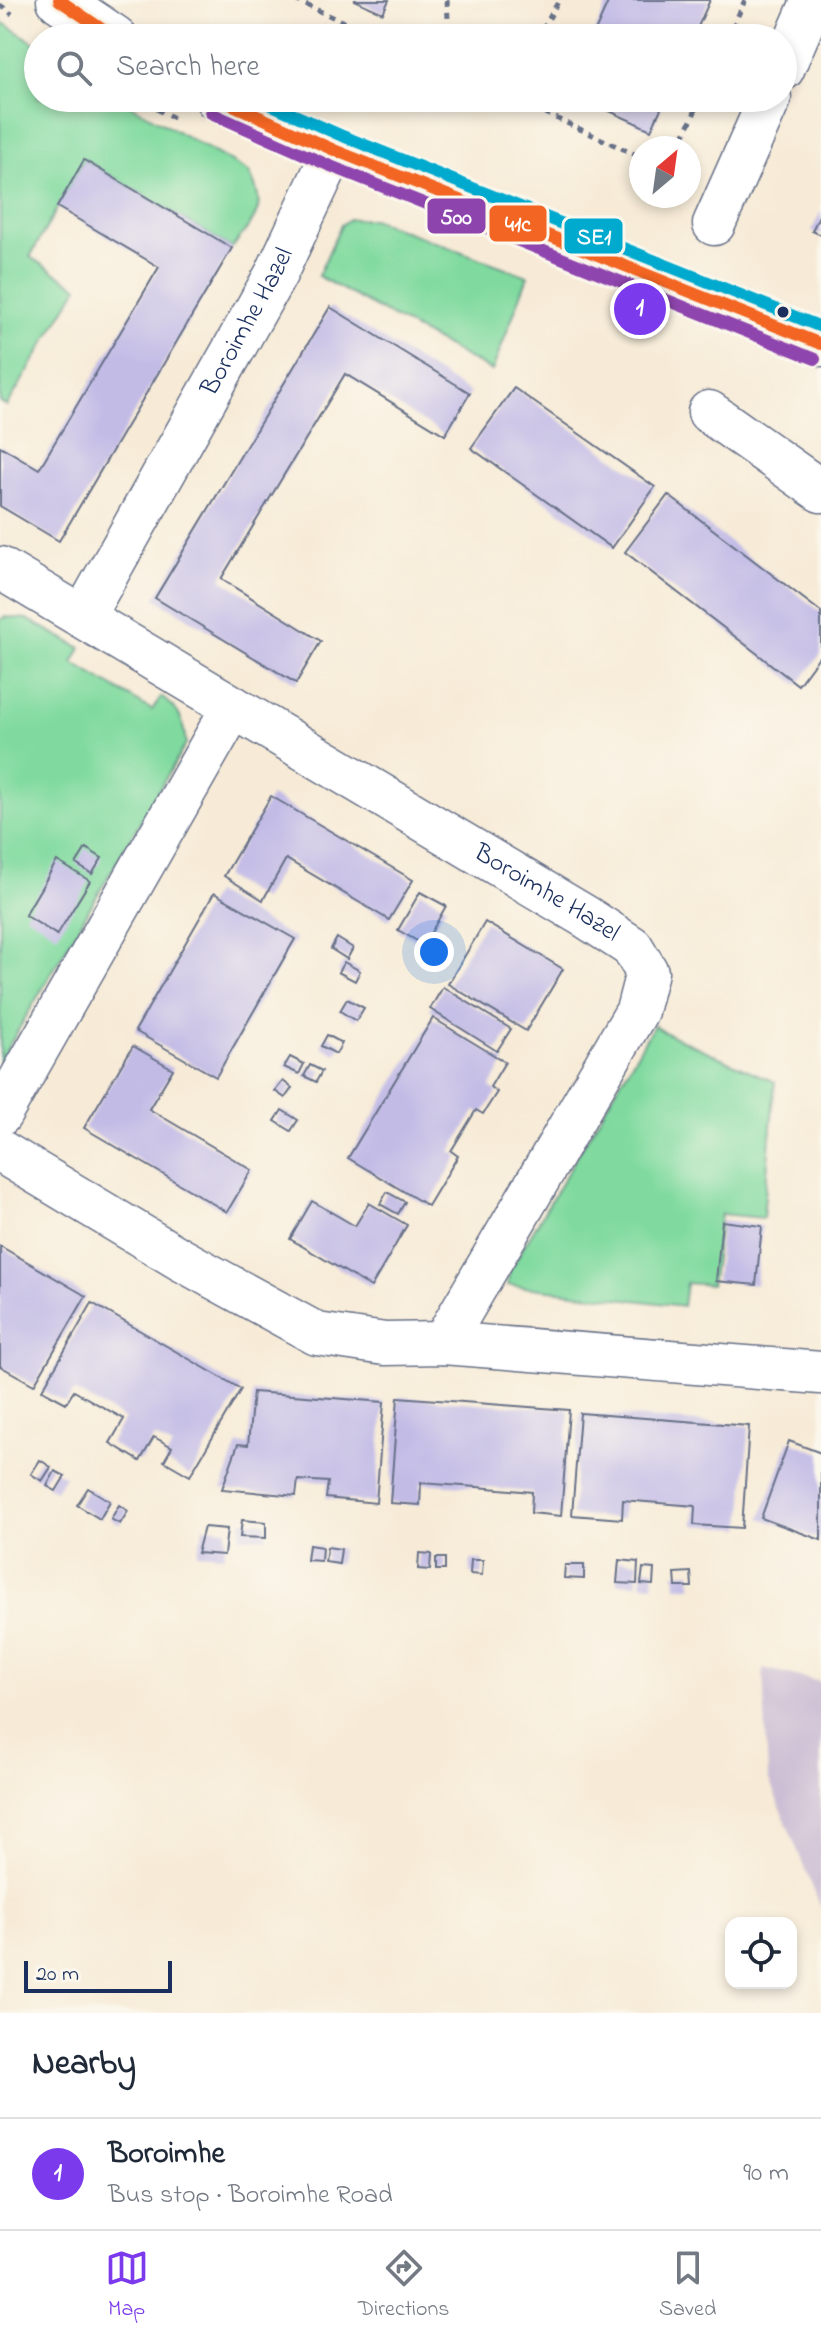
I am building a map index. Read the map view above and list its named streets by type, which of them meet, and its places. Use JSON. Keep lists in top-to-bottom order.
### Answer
{
  "streets": {
    "street": ["Boroimhe Hazel"]
  },
  "lines": ["transit line 41c", "transit line SE1", "transit line 500"],
  "scale_bar": "20 m",
  "north": "top right",
  "page": {
    "search": "Search here",
    "pins": "1",
    "scale": "20 m",
    "heading": "Nearby",
    "list": [
      {
        "mark": "1",
        "name": "Boroimhe",
        "note": "Bus stop · Boroimhe Road",
        "value": "90 m"
      }
    ],
    "nav": ["Map", "Directions", "Saved"]
  }
}
